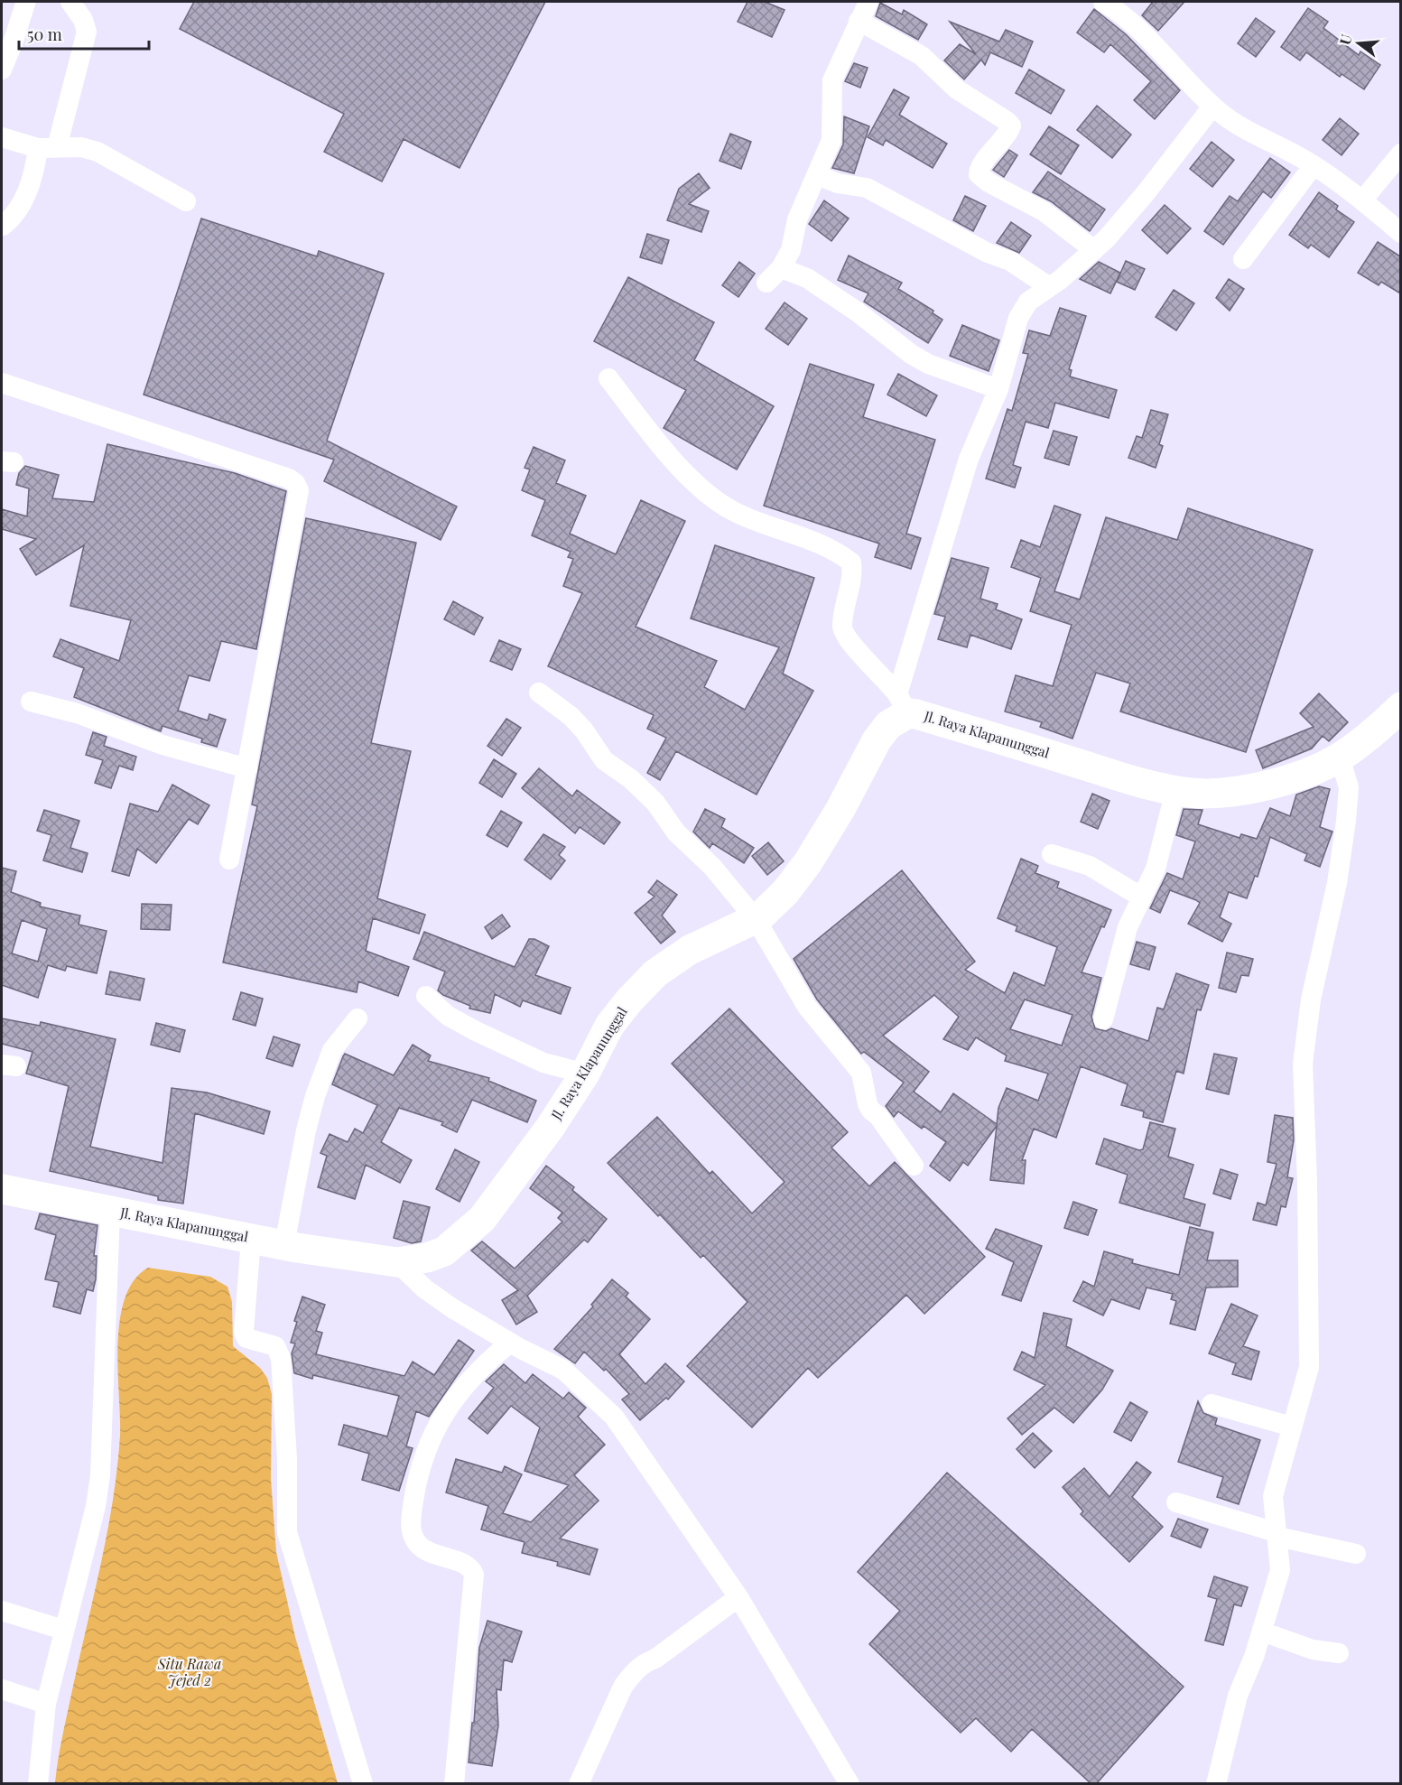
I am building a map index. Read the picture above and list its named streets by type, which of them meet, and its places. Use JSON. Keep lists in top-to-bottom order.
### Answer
{
  "streets": {
    "street": ["Jl. Raya Klapanunggal"]
  },
  "water": ["Situ Rawa Jejed 2"],
  "scale_bar": "50 m",
  "north": "left"
}
